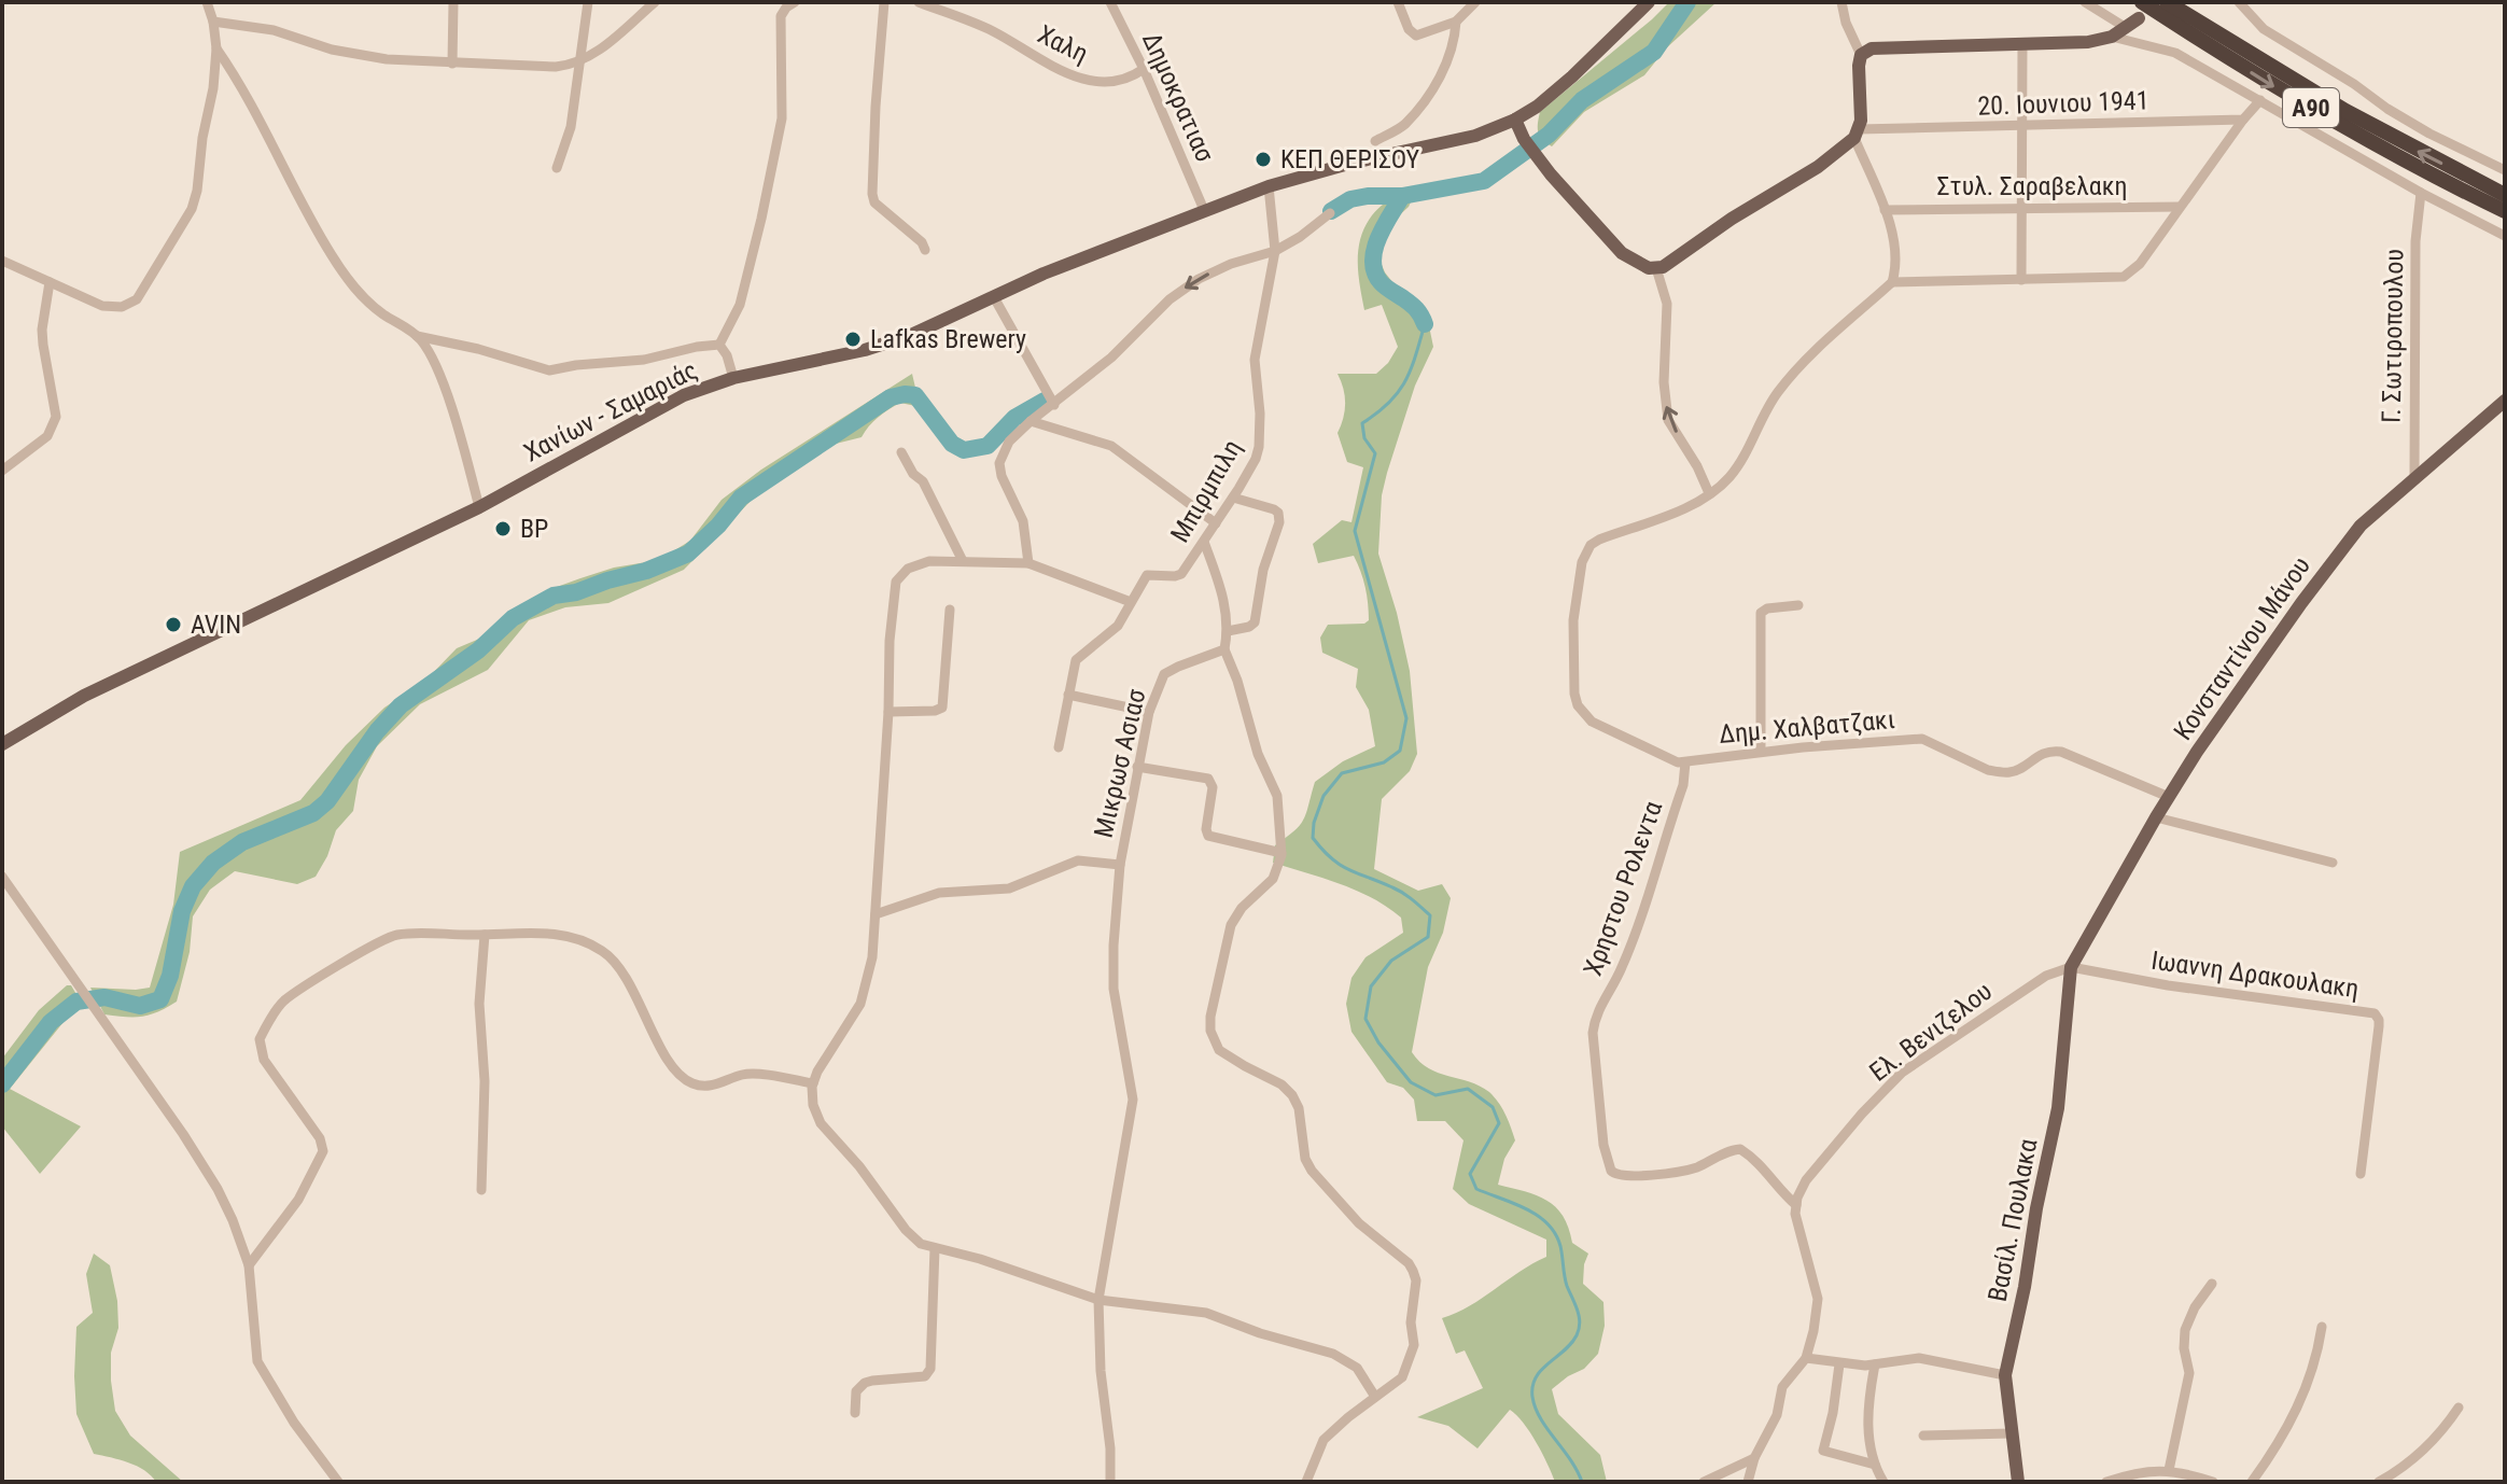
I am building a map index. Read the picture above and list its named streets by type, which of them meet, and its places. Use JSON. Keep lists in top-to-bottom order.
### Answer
{
  "streets": {
    "highway": ["Α90"],
    "main road": ["Χανίων - Σαμαριάς", "Κονσταντίνου Μάνου", "Βασίλ. Πουλακα"],
    "street": [
      "Χαλη",
      "Δημοκρατιασ",
      "20. Ιουνιου 1941",
      "Στυλ. Σαραβελακη",
      "Γ. Σωτιροπουλου",
      "Μπιρμπιλη",
      "Δημ. Χαλβατζακι",
      "Μικρωσ Ασιασ",
      "Χρηστου Ρολεντα",
      "Ιωαννη Δρακουλακη",
      "Ελ. Βενιζελου"
    ]
  },
  "crossings": [
    ["Χαλη", "Δημοκρατιασ"],
    ["Δημοκρατιασ", "Χανίων - Σαμαριάς"],
    ["Γ. Σωτιροπουλου", "Κονσταντίνου Μάνου"],
    ["Χανίων - Σαμαριάς", "Μπιρμπιλη"],
    ["Κονσταντίνου Μάνου", "Δημ. Χαλβατζακι"],
    ["Κονσταντίνου Μάνου", "Ιωαννη Δρακουλακη"],
    ["Κονσταντίνου Μάνου", "Ελ. Βενιζελου"],
    ["Κονσταντίνου Μάνου", "Βασίλ. Πουλακα"],
    ["Δημ. Χαλβατζακι", "Χρηστου Ρολεντα"],
    ["Χρηστου Ρολεντα", "Ελ. Βενιζελου"],
    ["Ιωαννη Δρακουλακη", "Ελ. Βενιζελου"],
    ["Ιωαννη Δρακουλακη", "Βασίλ. Πουλακα"],
    ["Ελ. Βενιζελου", "Βασίλ. Πουλακα"]
  ],
  "places": [
    "ΚΕΠ ΘΕΡΙΣΟΥ",
    "Lafkas Brewery",
    "BP",
    "AVIN"
  ]
}
